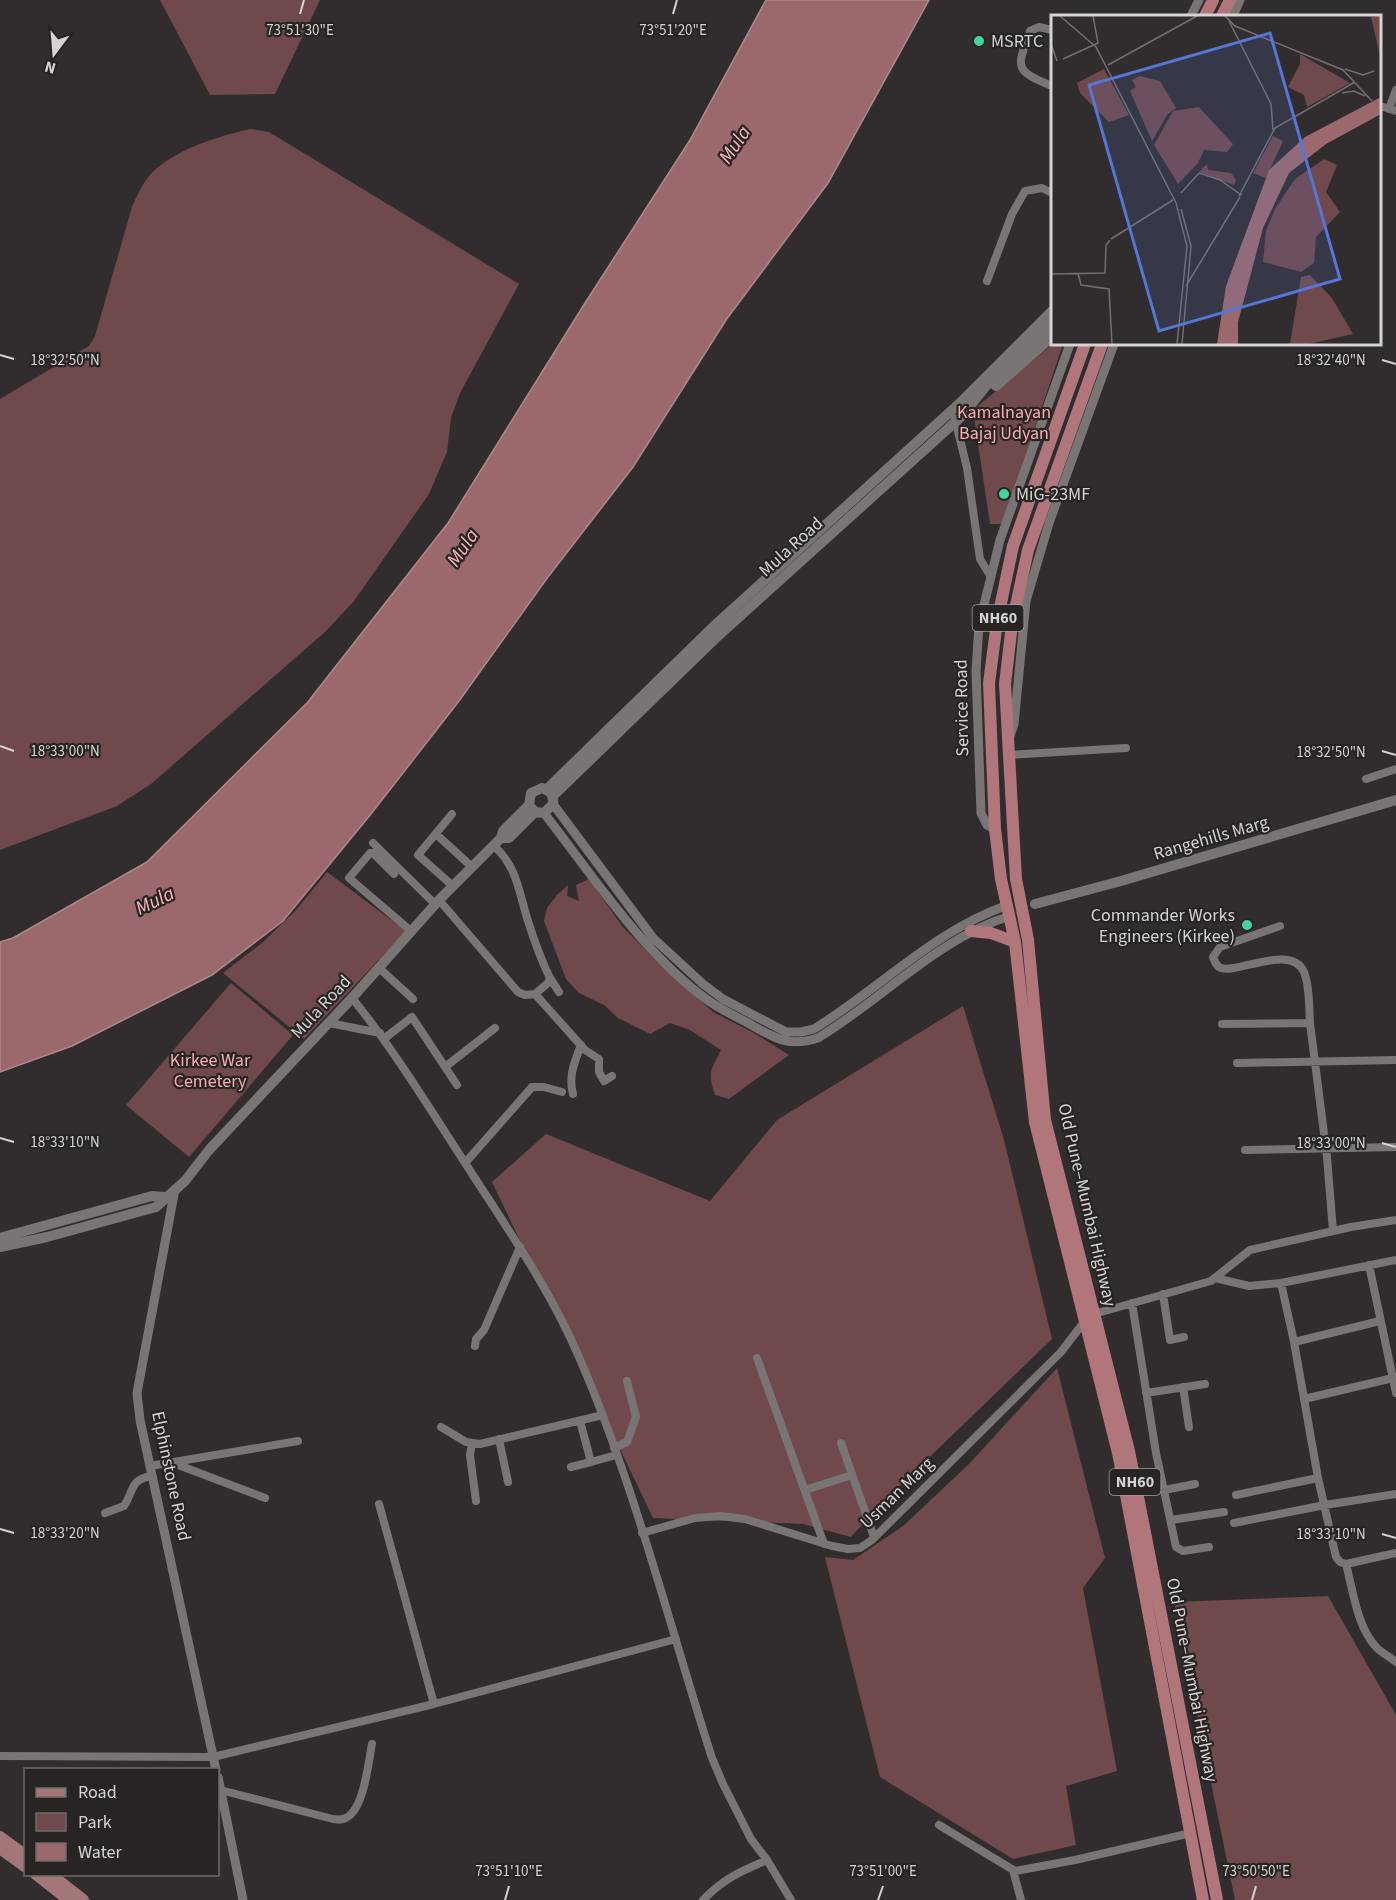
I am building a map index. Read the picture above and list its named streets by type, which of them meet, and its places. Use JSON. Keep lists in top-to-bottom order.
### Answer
{
  "streets": {
    "highway": ["NH60", "Old Pune–Mumbai Highway"],
    "main road": ["Mula Road", "Rangehills Marg"],
    "street": ["Service Road", "Elphinstone Road", "Usman Marg"]
  },
  "crossings": [
    ["Mula Road", "Elphinstone Road"],
    ["Service Road", "Old Pune–Mumbai Highway"],
    ["Rangehills Marg", "Old Pune–Mumbai Highway"],
    ["Old Pune–Mumbai Highway", "Usman Marg"]
  ],
  "water": ["Mula"],
  "parks": ["Kamalnayan Bajaj Udyan", "Kirkee War Cemetery"],
  "places": ["MSRTC", "MiG-23MF", "Commander Works Engineers (Kirkee)"],
  "legend": ["Road", "Park", "Water"],
  "north": "bottom",
  "coordinates": [
    "73°51'30\"E",
    "73°51'20\"E",
    "18°32'50\"N",
    "18°32'40\"N",
    "18°33'00\"N",
    "18°33'10\"N",
    "18°33'20\"N",
    "73°51'10\"E",
    "73°51'00\"E",
    "73°50'50\"E"
  ]
}
